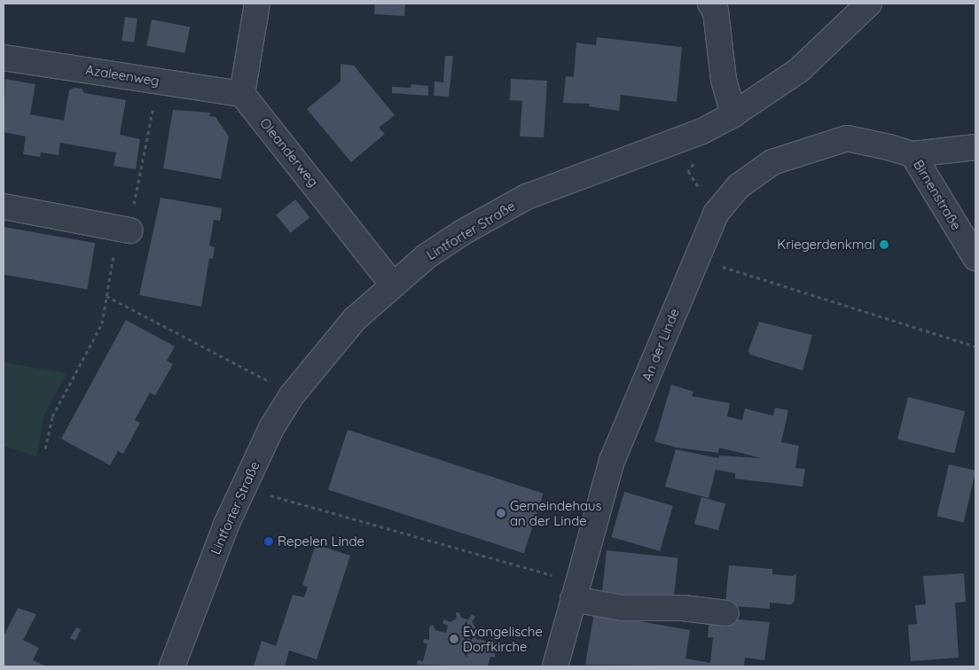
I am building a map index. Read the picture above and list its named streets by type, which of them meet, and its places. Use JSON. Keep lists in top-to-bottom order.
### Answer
{
  "streets": {
    "street": [
      "Azaleenweg",
      "Oleanderweg",
      "Birnenstraße",
      "Lintforter Straße",
      "An der Linde"
    ]
  },
  "crossings": [
    ["Azaleenweg", "Oleanderweg"],
    ["Oleanderweg", "Lintforter Straße"],
    ["Birnenstraße", "An der Linde"]
  ],
  "places": [
    "Kriegerdenkmal",
    "Gemeindehaus an der Linde",
    "Repelen Linde",
    "Evangelische Dorfkirche"
  ]
}
